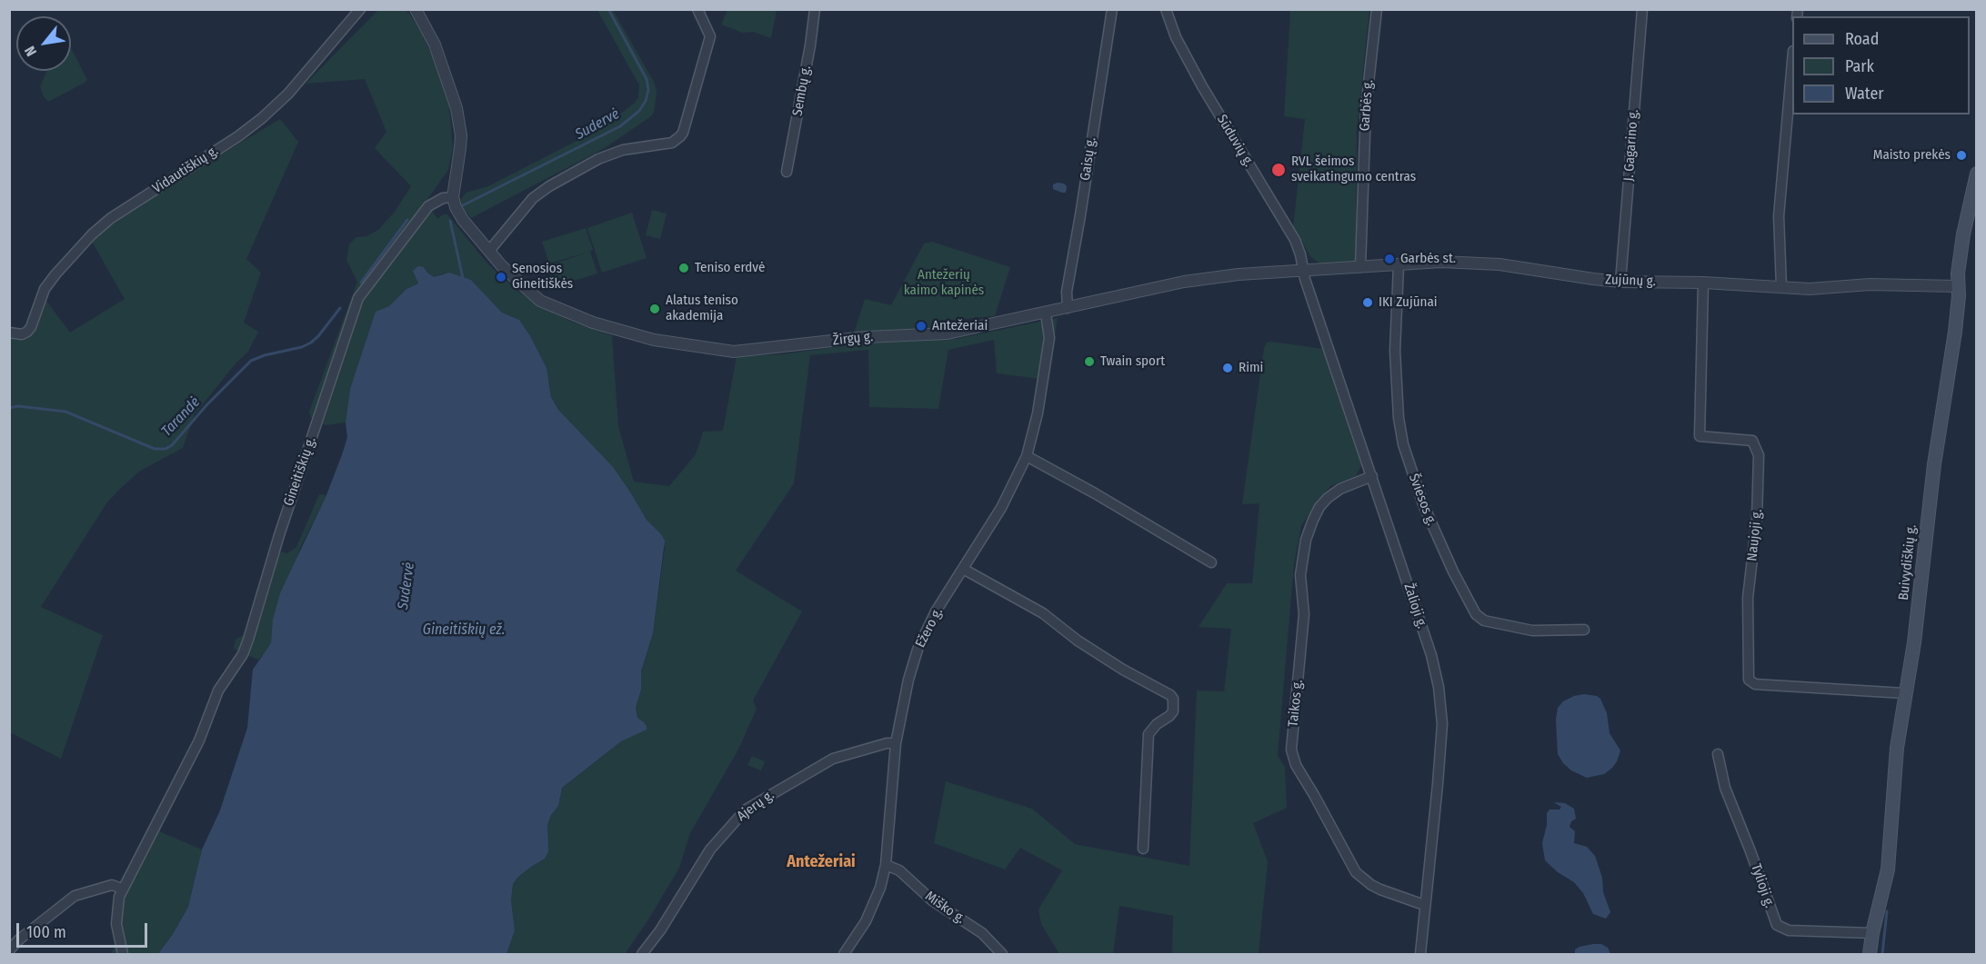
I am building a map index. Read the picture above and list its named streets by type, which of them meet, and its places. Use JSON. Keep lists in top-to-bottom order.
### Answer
{
  "streets": {
    "main road": ["Buivydiškių g."],
    "street": [
      "Sembų g.",
      "Garbės g.",
      "Sūduvių g.",
      "J. Gagarino g.",
      "Gaisų g.",
      "Vidautiškių g.",
      "Zujūnų g.",
      "Žirgų g.",
      "Gineitiškių g.",
      "Šviesos g.",
      "Naujoji g.",
      "Žalioji g.",
      "Ežero g.",
      "Taikos g.",
      "Ajerų g.",
      "Tylioji g.",
      "Miško g."
    ]
  },
  "crossings": [
    ["Garbės g.", "Zujūnų g."],
    ["Sūduvių g.", "Zujūnų g."],
    ["Sūduvių g.", "Žirgų g."],
    ["Sūduvių g.", "Žalioji g."],
    ["J. Gagarino g.", "Zujūnų g."],
    ["Gaisų g.", "Žirgų g."],
    ["Zujūnų g.", "Žirgų g."],
    ["Zujūnų g.", "Šviesos g."],
    ["Zujūnų g.", "Naujoji g."],
    ["Zujūnų g.", "Buivydiškių g."],
    ["Zujūnų g.", "Žalioji g."],
    ["Žirgų g.", "Gineitiškių g."],
    ["Žirgų g.", "Žalioji g."],
    ["Žirgų g.", "Ežero g."],
    ["Naujoji g.", "Buivydiškių g."],
    ["Buivydiškių g.", "Tylioji g."],
    ["Žalioji g.", "Taikos g."],
    ["Ežero g.", "Ajerų g."],
    ["Ežero g.", "Miško g."]
  ],
  "districts": ["Antežeriai"],
  "water": ["Sudervė", "Tarandė", "Gineitiškių ež."],
  "parks": ["Antežerių kaimo kapinės"],
  "places": [
    "Maisto prekės",
    "RVL šeimos sveikatingumo centras",
    "Garbės st.",
    "Teniso erdvė",
    "Senosios Gineitiškės",
    "IKI Zujūnai",
    "Alatus teniso akademija",
    "Antežeriai",
    "Twain sport",
    "Rimi"
  ],
  "legend": ["Road", "Park", "Water"],
  "scale_bar": "100 m",
  "north": "bottom left"
}
